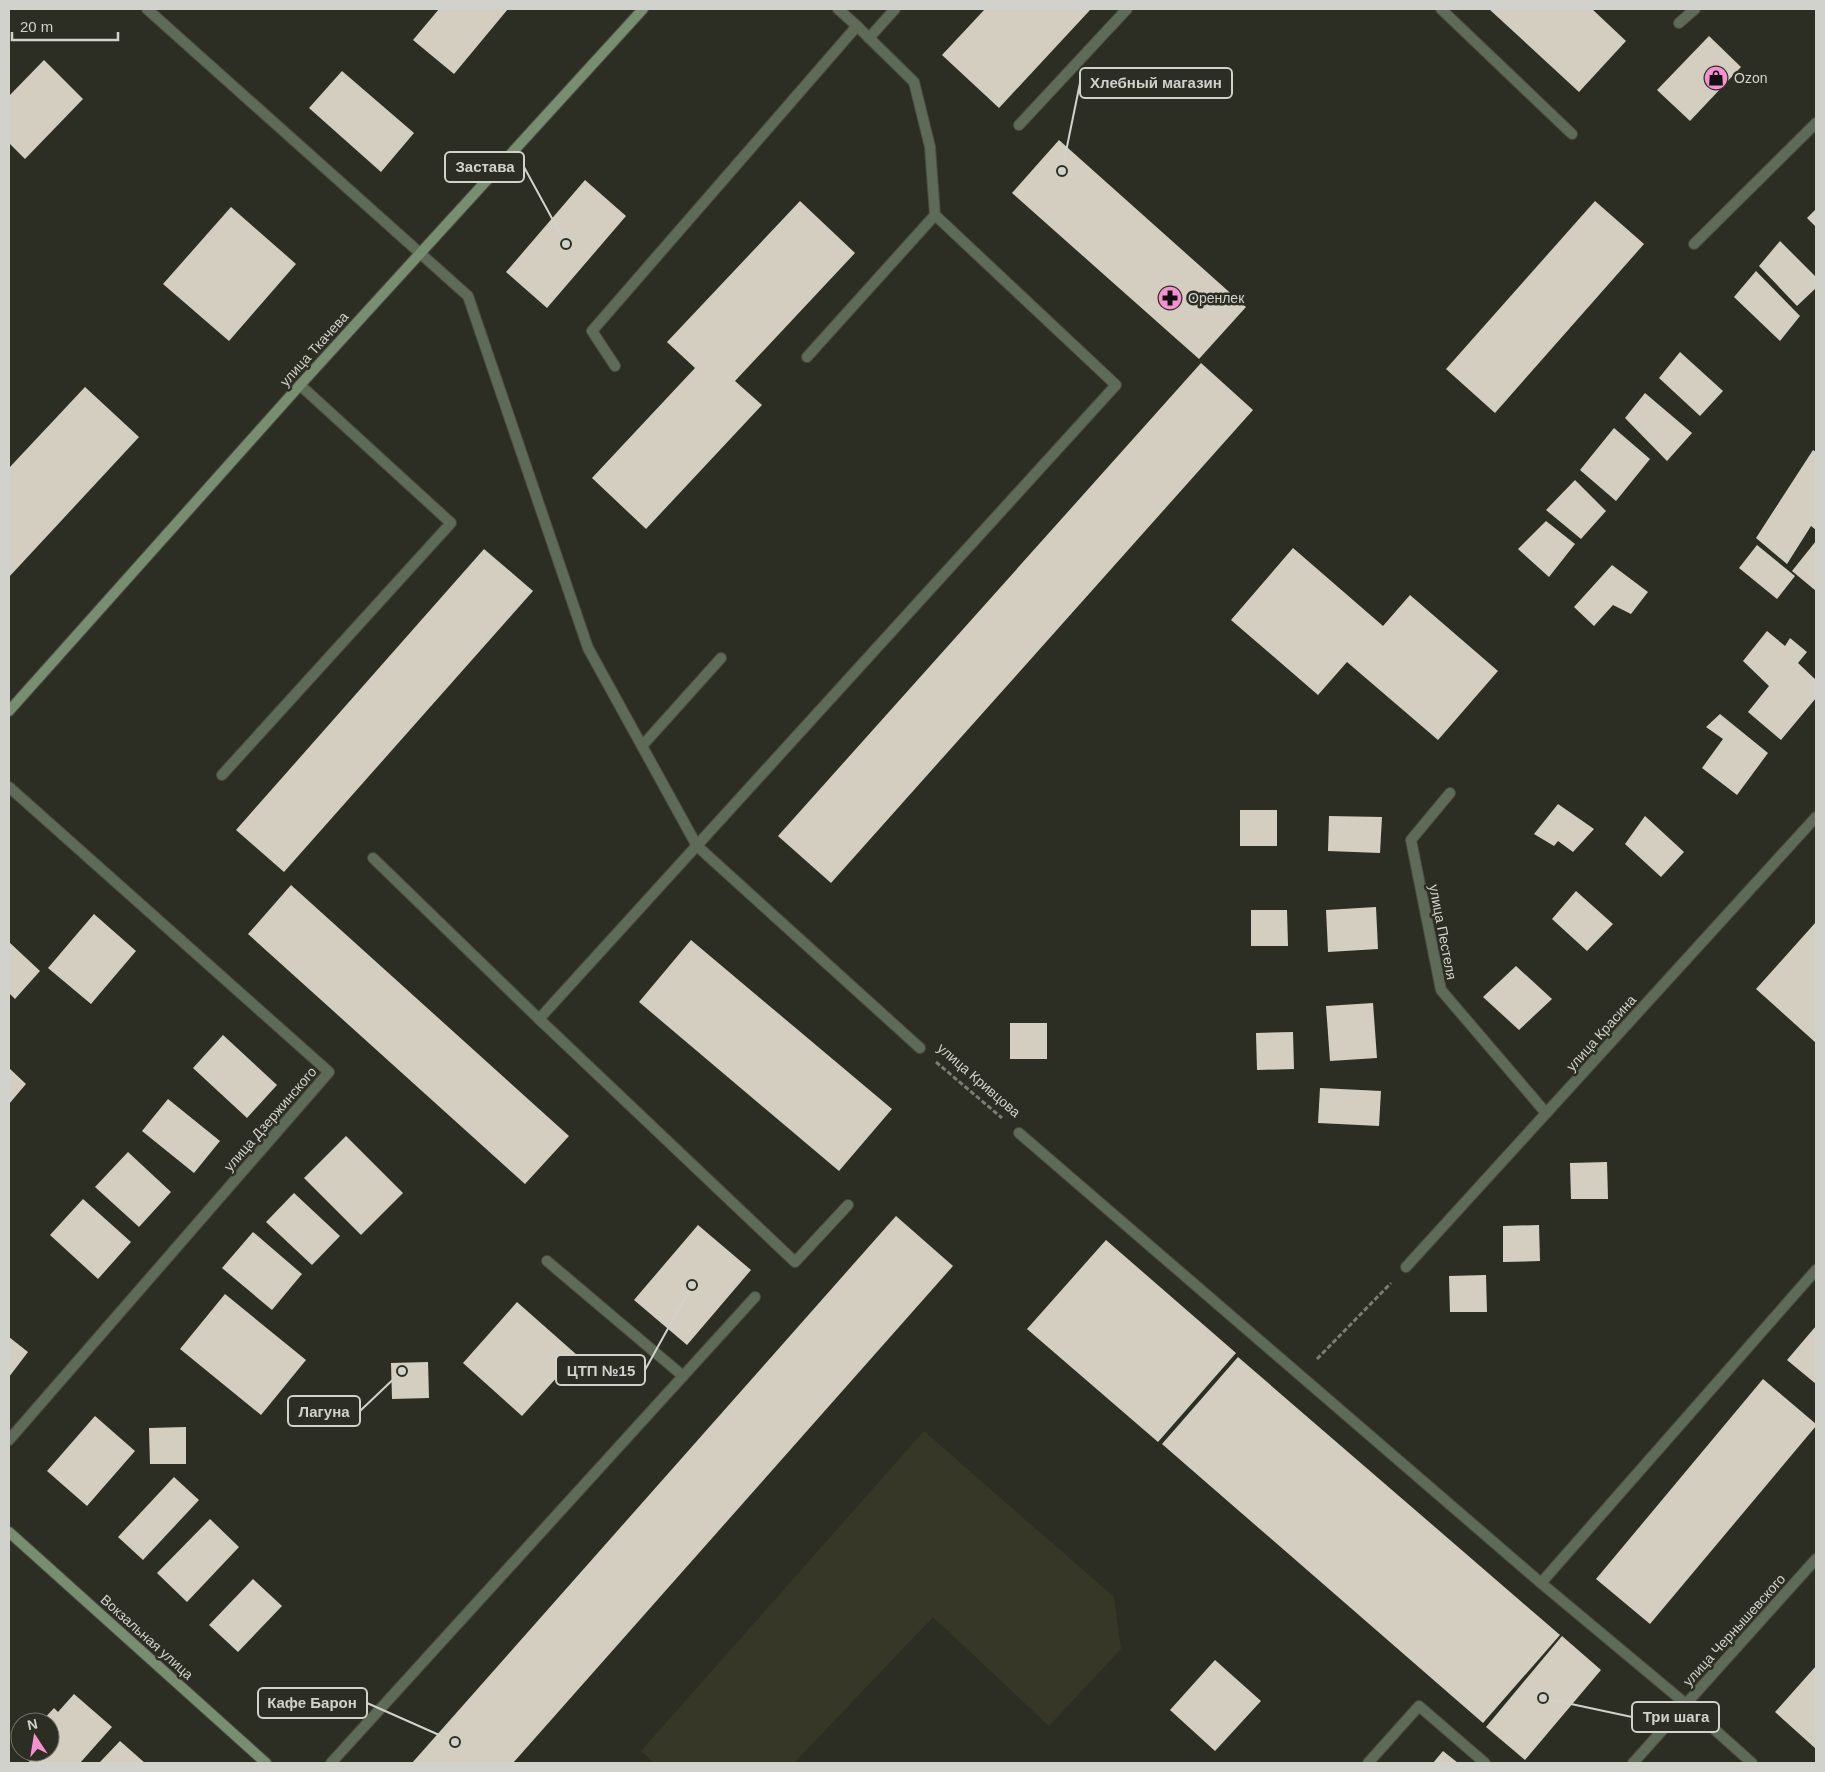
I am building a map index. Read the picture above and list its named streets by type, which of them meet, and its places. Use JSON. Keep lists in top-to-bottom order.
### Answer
{
  "streets": {
    "street": [
      "улица Ткачева",
      "улица Пестеля",
      "улица Красина",
      "улица Дзержинского",
      "улица Чернышевского",
      "Вокзальная улица"
    ],
    "path": ["улица Кривцова"]
  },
  "crossings": [
    ["улица Пестеля", "улица Красина"]
  ],
  "places": {
    "shop": ["Ozon"],
    "other": [
      "Хлебный магазин",
      "Застава",
      "ЦТП №15",
      "Лагуна",
      "Три шага",
      "Кафе Барон"
    ],
    "pharmacy": ["Оренлек"]
  },
  "scale_bar": "20 m",
  "north": "top"
}
